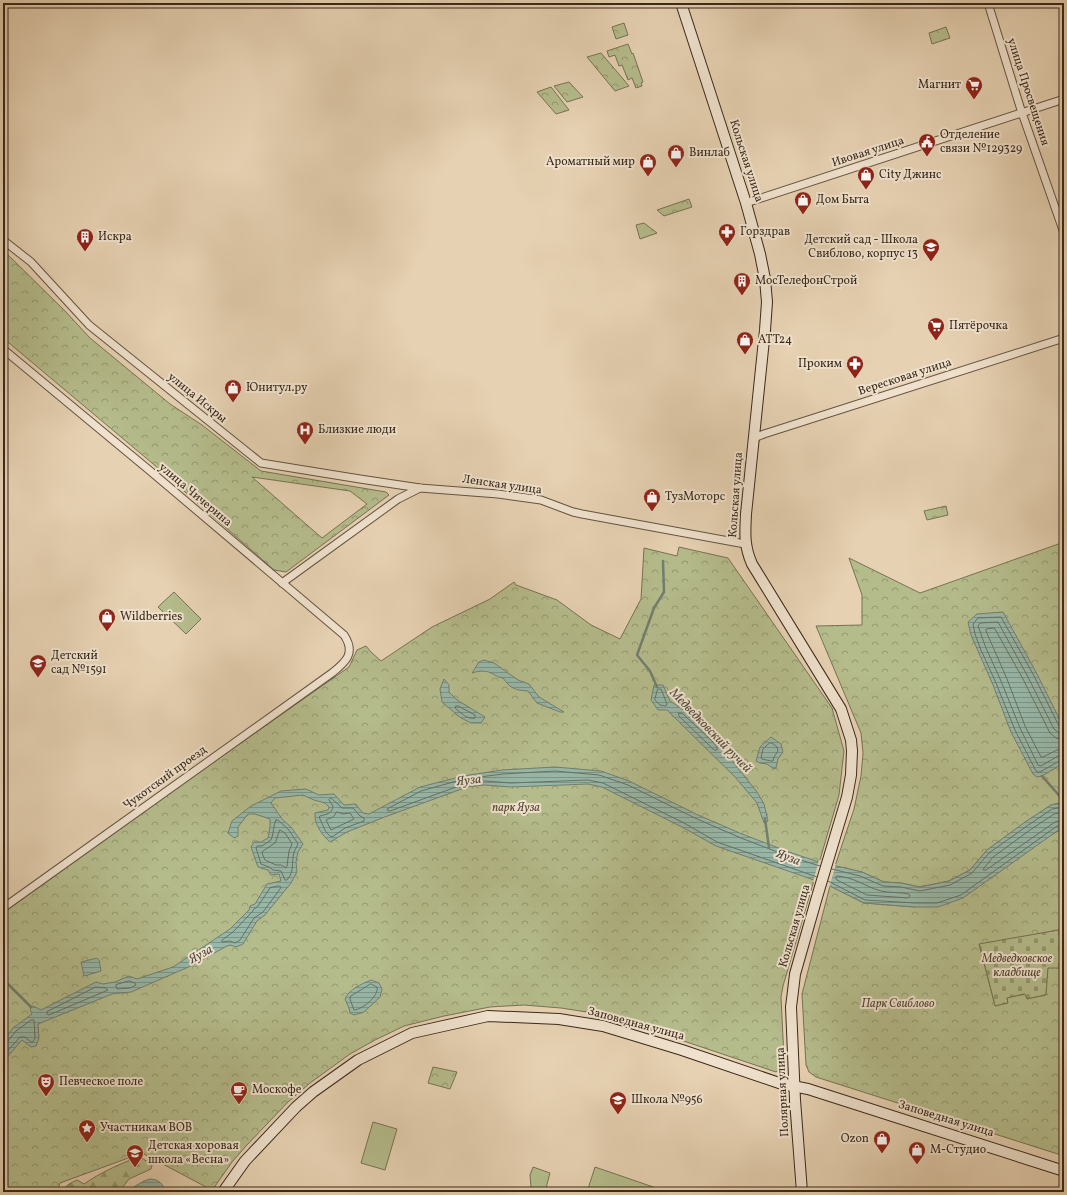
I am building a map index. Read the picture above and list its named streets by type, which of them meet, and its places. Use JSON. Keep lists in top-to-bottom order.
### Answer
{
  "streets": {
    "main road": ["Кольская улица", "Заповедная улица", "Полярная улица"],
    "street": [
      "улица Просвещения",
      "Ивовая улица",
      "Вересковая улица",
      "улица Искры",
      "Ленская улица",
      "улица Чичерина",
      "Чукотский проезд"
    ]
  },
  "crossings": [
    ["улица Просвещения", "Ивовая улица"],
    ["Ивовая улица", "Кольская улица"],
    ["Кольская улица", "Вересковая улица"],
    ["Кольская улица", "Ленская улица"],
    ["Кольская улица", "Полярная улица"],
    ["улица Искры", "Ленская улица"],
    ["улица Чичерина", "Чукотский проезд"],
    ["Заповедная улица", "Полярная улица"]
  ],
  "water": ["Медведковский ручей", "Яуза"],
  "parks": ["парк Яуза", "Медведковское кладбище", "Парк Свиблово"],
  "places": {
    "supermarket": ["Магнит", "Пятёрочка"],
    "public building": ["Отделение связи №129329"],
    "shop": [
      "Винлаб",
      "Ароматный мир",
      "City Джинс",
      "Дом Быта",
      "АТТ24",
      "Юнитул.ру",
      "ТузМоторс",
      "Wildberries",
      "Ozon",
      "М-Студио"
    ],
    "pharmacy": ["Горздрав", "Проким"],
    "building": ["Искра", "МосТелефонСтрой"],
    "school or university": [
      "Детский сад - Школа Свиблово, корпус 13",
      "Детский сад №1591",
      "Школа №956",
      "Детская хоровая школа «Весна»"
    ],
    "hospital": ["Близкие люди"],
    "theatre": ["Певческое поле"],
    "cafe": ["Москофе"],
    "place": ["Участникам ВОВ"]
  }
}
